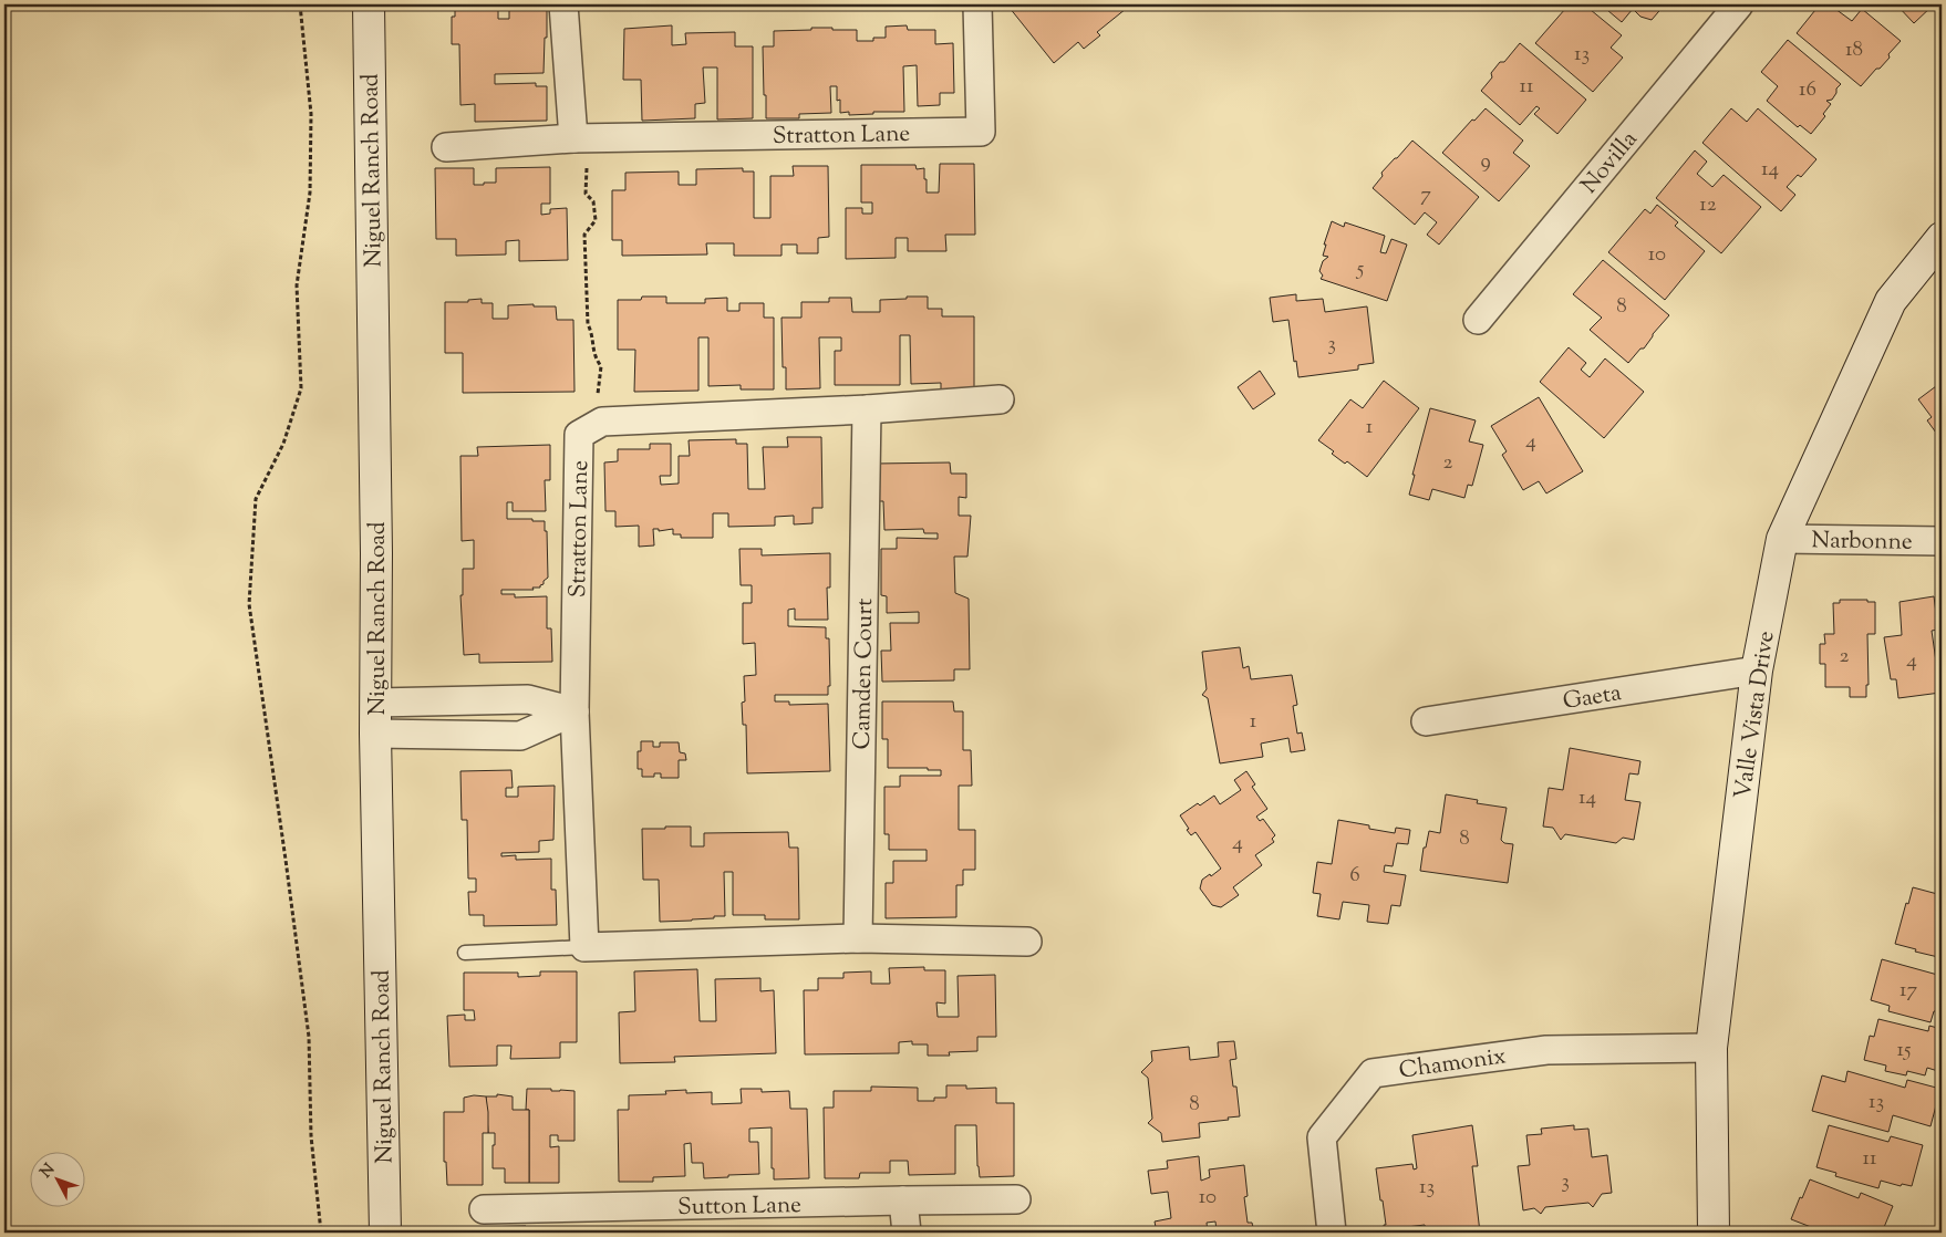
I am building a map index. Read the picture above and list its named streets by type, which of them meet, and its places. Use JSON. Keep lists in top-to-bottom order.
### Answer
{
  "streets": {
    "street": [
      "Stratton Lane",
      "Novilla",
      "Niguel Ranch Road",
      "Narbonne",
      "Camden Court",
      "Gaeta",
      "Valle Vista Drive",
      "Chamonix",
      "Sutton Lane"
    ]
  },
  "crossings": [
    ["Narbonne", "Valle Vista Drive"],
    ["Gaeta", "Valle Vista Drive"],
    ["Valle Vista Drive", "Chamonix"]
  ],
  "house_numbers": [
    "18",
    "13",
    "11",
    "16",
    "9",
    "14",
    "7",
    "12",
    "10",
    "5",
    "8",
    "3",
    "1",
    "4",
    "2",
    "2",
    "4",
    "1",
    "14",
    "8",
    "4",
    "6",
    "17",
    "15",
    "13",
    "8",
    "11",
    "3",
    "13",
    "10"
  ],
  "north": "top left"
}
